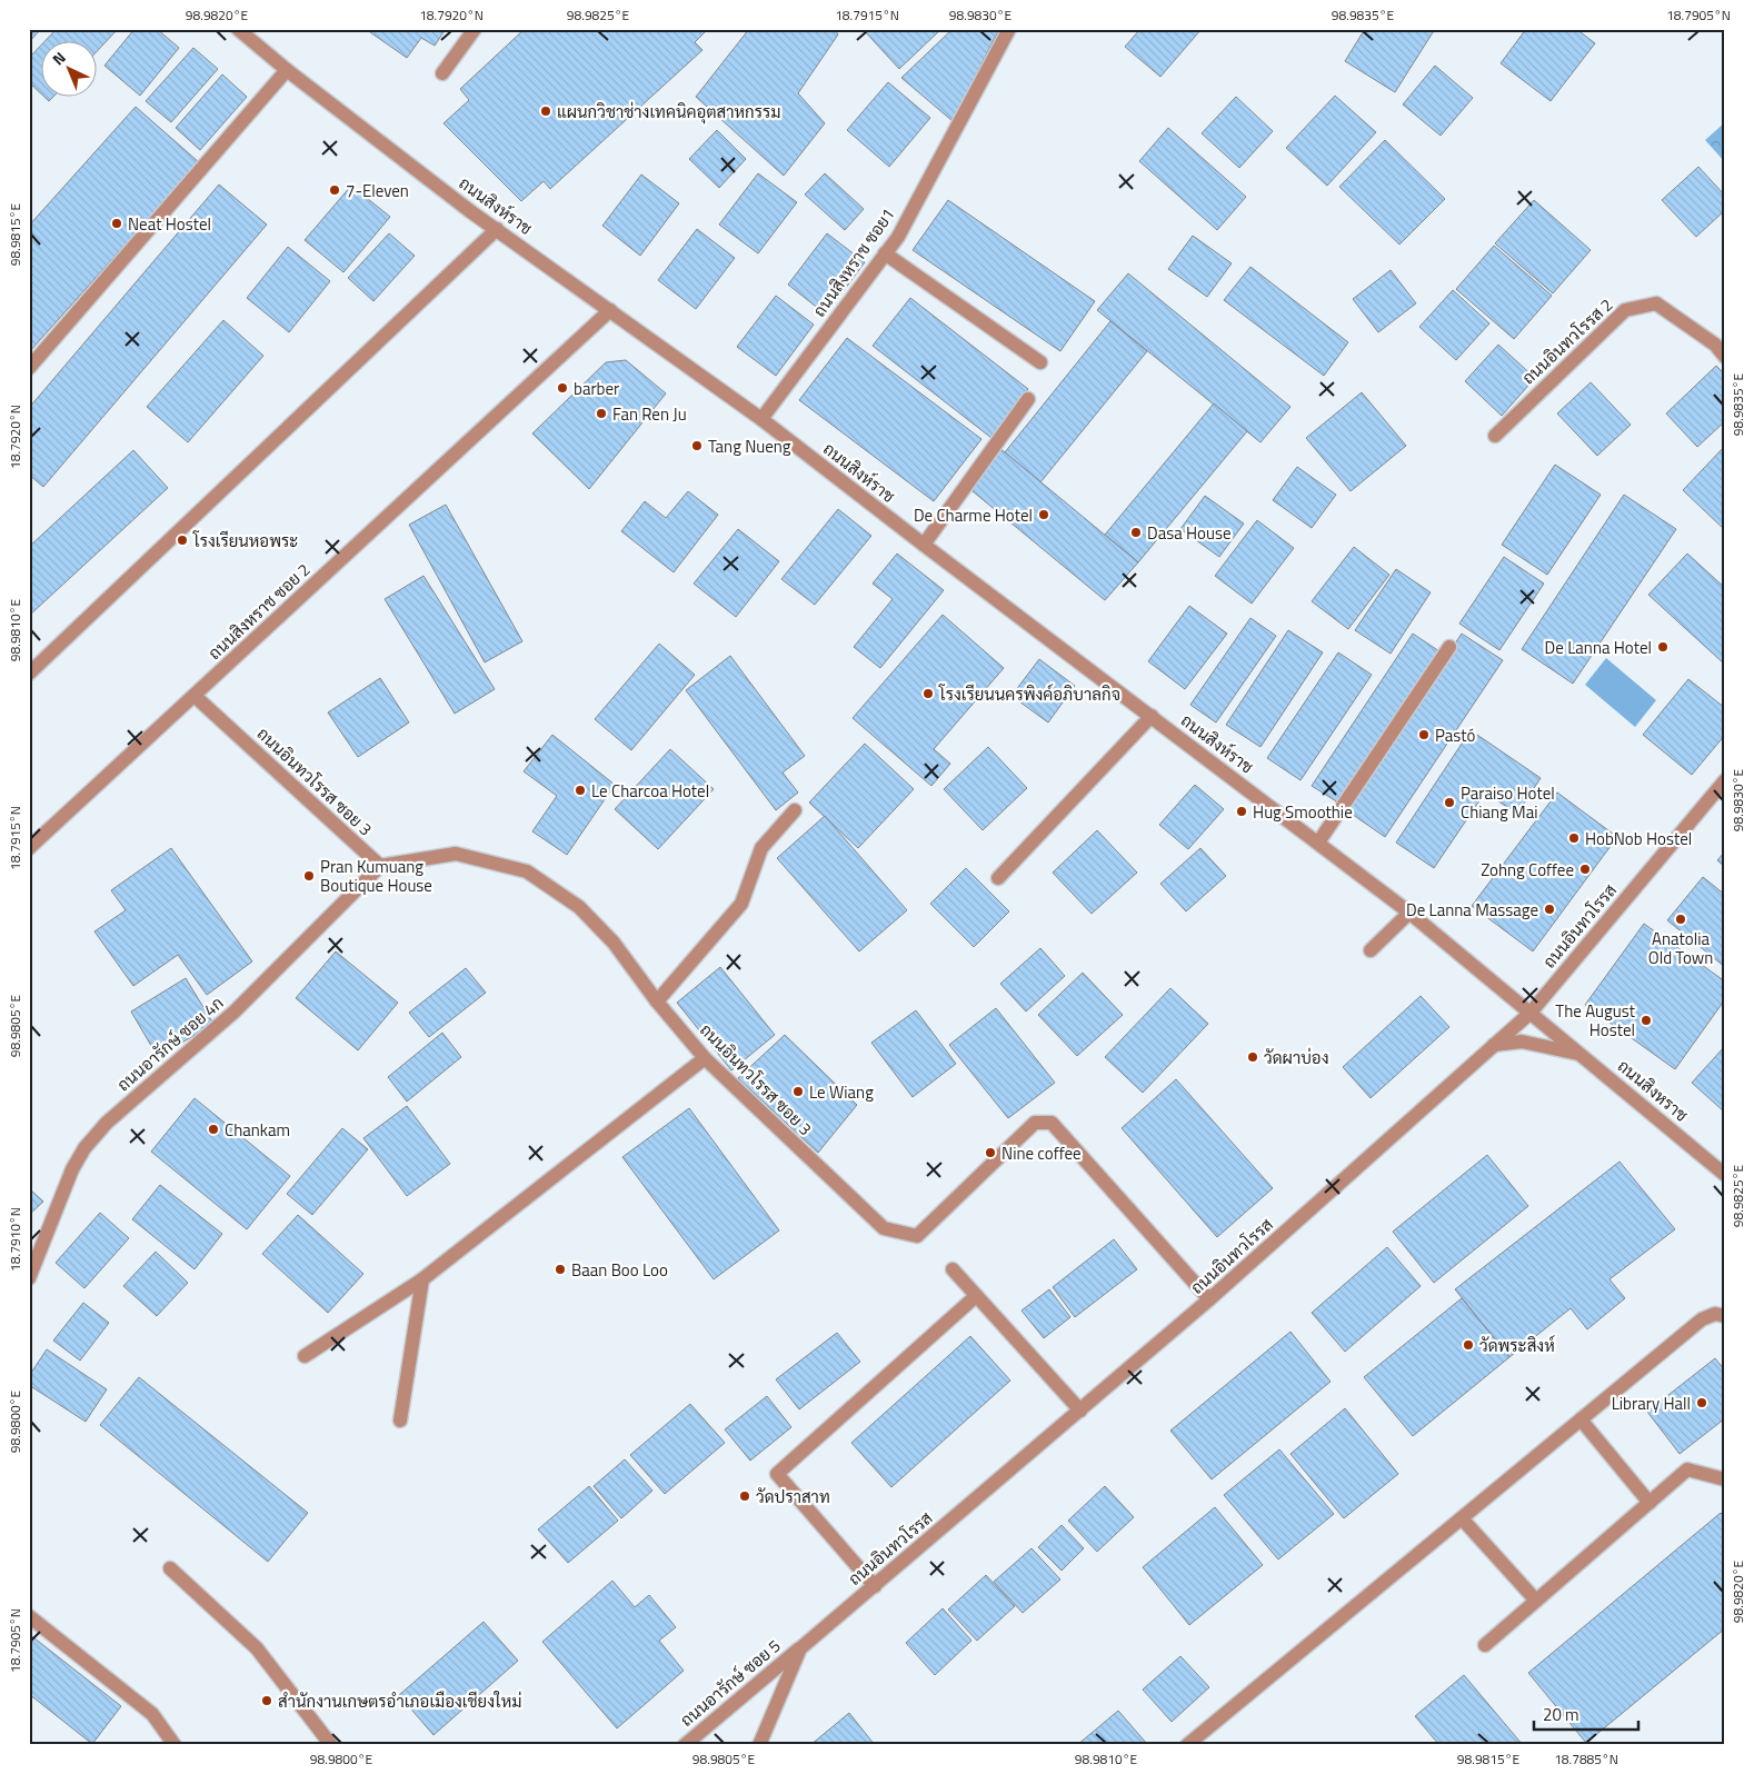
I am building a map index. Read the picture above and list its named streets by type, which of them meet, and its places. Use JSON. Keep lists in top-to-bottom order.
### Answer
{
  "streets": {
    "street": [
      "ถนนสิงห์ราช",
      "ถนนสิงหราช ซอย1",
      "ถนนอินทวโรรส 2",
      "ถนนสิงหราช ซอย 2",
      "ถนนอินทวโรรส ซอย 3",
      "ถนนอินทวโรรส",
      "ถนนอารักษ์ ซอย 4ก",
      "ถนนสิงหราช",
      "ถนนอารักษ์ ซอย 5"
    ]
  },
  "crossings": [
    ["ถนนสิงห์ราช", "ถนนสิงหราช ซอย1"],
    ["ถนนสิงห์ราช", "ถนนสิงหราช ซอย 2"],
    ["ถนนสิงห์ราช", "ถนนอินทวโรรส"],
    ["ถนนสิงห์ราช", "ถนนสิงหราช"],
    ["ถนนสิงหราช ซอย 2", "ถนนอินทวโรรส ซอย 3"],
    ["ถนนอินทวโรรส ซอย 3", "ถนนอินทวโรรส"],
    ["ถนนอินทวโรรส ซอย 3", "ถนนอารักษ์ ซอย 4ก"],
    ["ถนนอินทวโรรส", "ถนนสิงหราช"],
    ["ถนนอินทวโรรส", "ถนนอารักษ์ ซอย 5"]
  ],
  "places": [
    "แผนกวิชาช่างเทคนิคอุตสาหกรรม",
    "7-Eleven",
    "Neat Hostel",
    "barber",
    "Fan Ren Ju",
    "Tang Nueng",
    "De Charme Hotel",
    "Dasa House",
    "โรงเรียนหอพระ",
    "De Lanna Hotel",
    "โรงเรียนนครพิงค์อภิบาลกิจ",
    "Pastó",
    "Le Charcoa Hotel",
    "Paraiso Hotel Chiang Mai",
    "Hug Smoothie",
    "HobNob Hostel",
    "Zohng Coffee",
    "Pran Kumuang Boutique House",
    "De Lanna Massage",
    "Anatolia Old Town",
    "The August Hostel",
    "วัดผาบ่อง",
    "Le Wiang",
    "Chankam",
    "Nine coffee",
    "Baan Boo Loo",
    "วัดพระสิงห์",
    "Library Hall",
    "วัดปราสาท",
    "สำนักงานเกษตรอำเภอเมืองเชียงใหม่"
  ],
  "scale_bar": "20 m",
  "north": "top left",
  "coordinates": [
    "98.9820°E",
    "18.7920°N",
    "98.9825°E",
    "18.7915°N",
    "98.9830°E",
    "98.9835°E",
    "18.7905°N",
    "98.9815°E",
    "98.9810°E",
    "98.9805°E",
    "18.7910°N",
    "98.9800°E",
    "18.7885°N"
  ]
}
